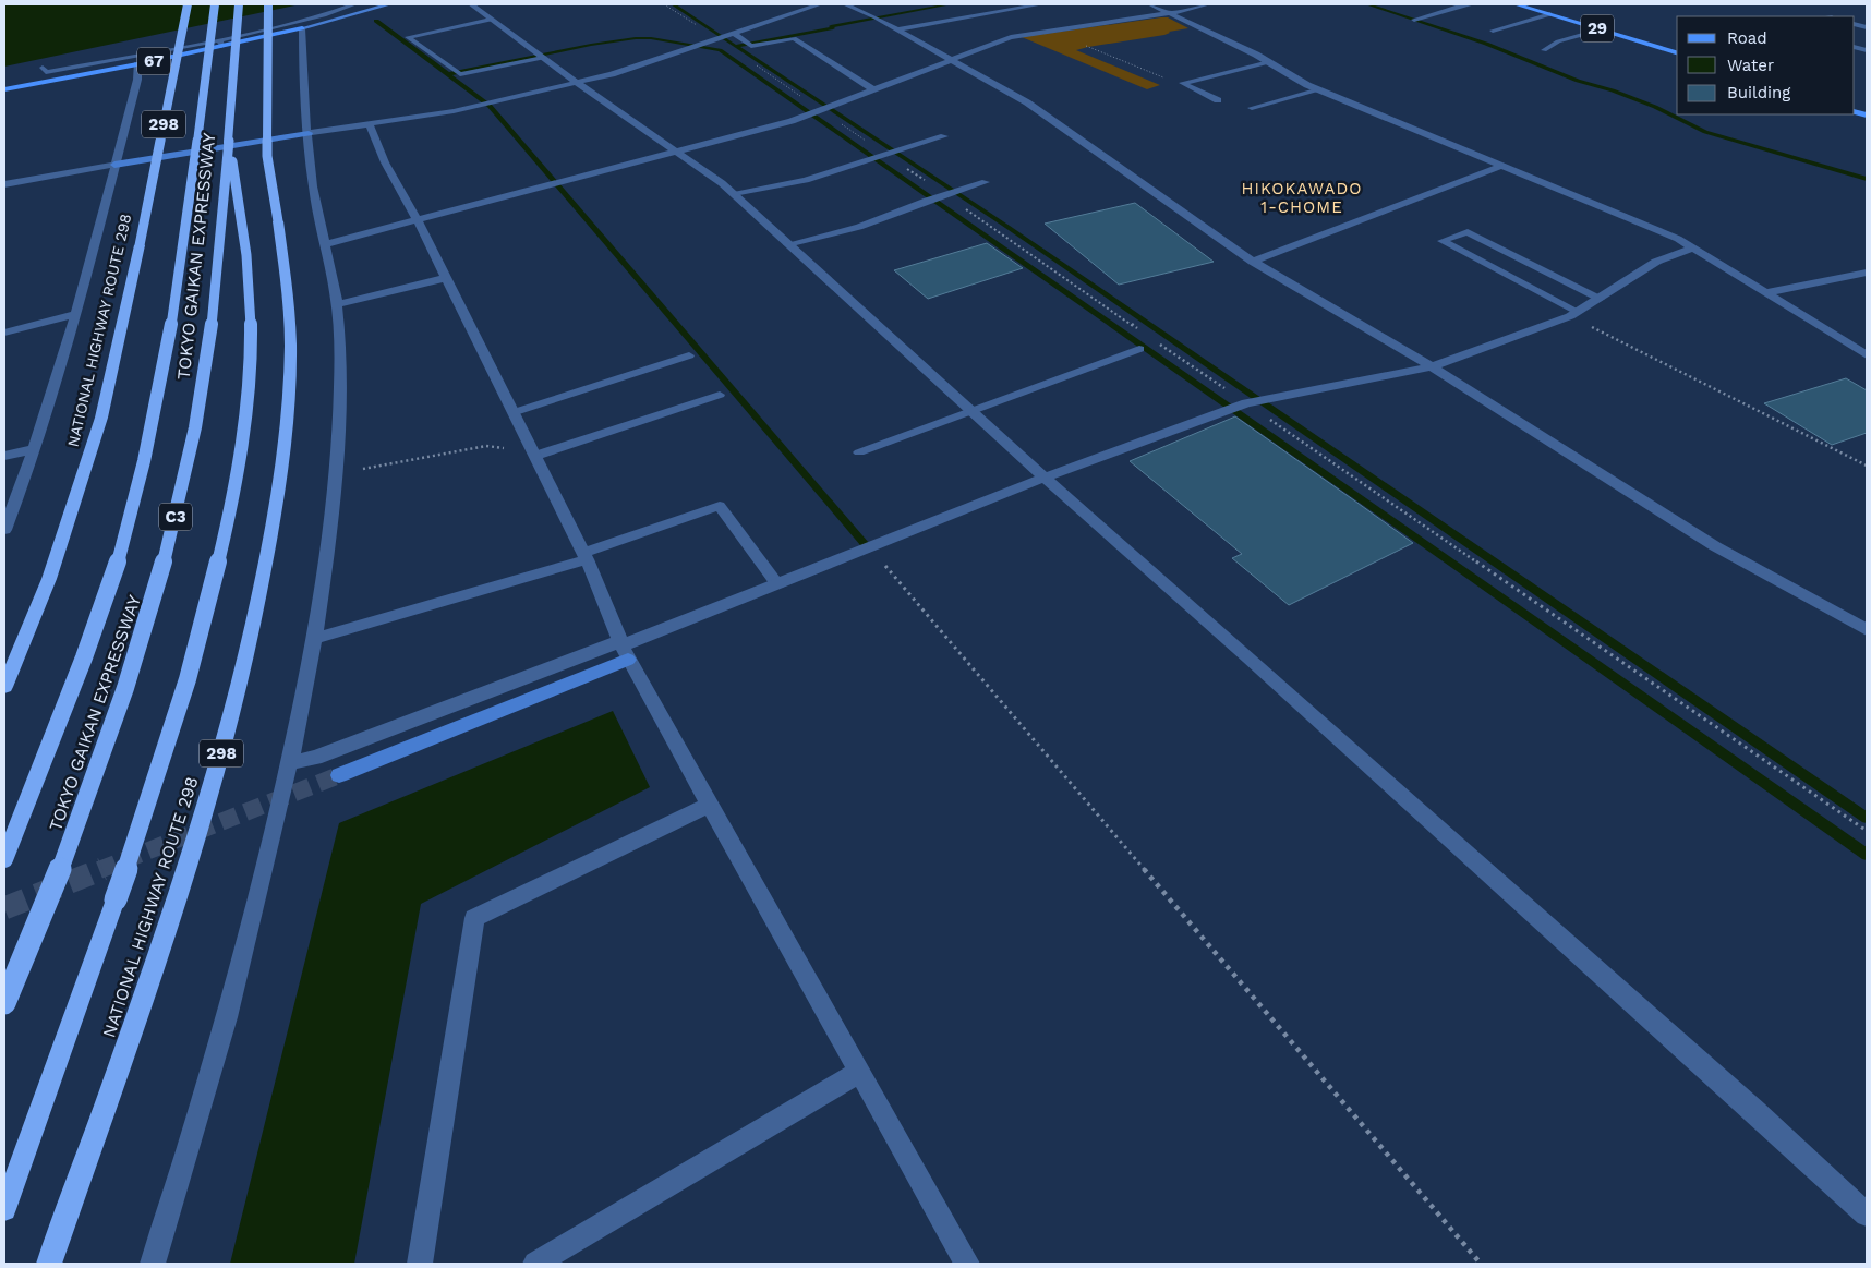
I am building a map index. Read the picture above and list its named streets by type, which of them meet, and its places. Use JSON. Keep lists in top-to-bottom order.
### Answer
{
  "streets": {
    "highway": [
      "298",
      "TOKYO GAIKAN EXPRESSWAY",
      "NATIONAL HIGHWAY ROUTE 298",
      "C3"
    ],
    "main road": ["29", "67"]
  },
  "districts": ["HIKOKAWADO 1-CHOME"],
  "legend": ["Road", "Water", "Building"]
}
